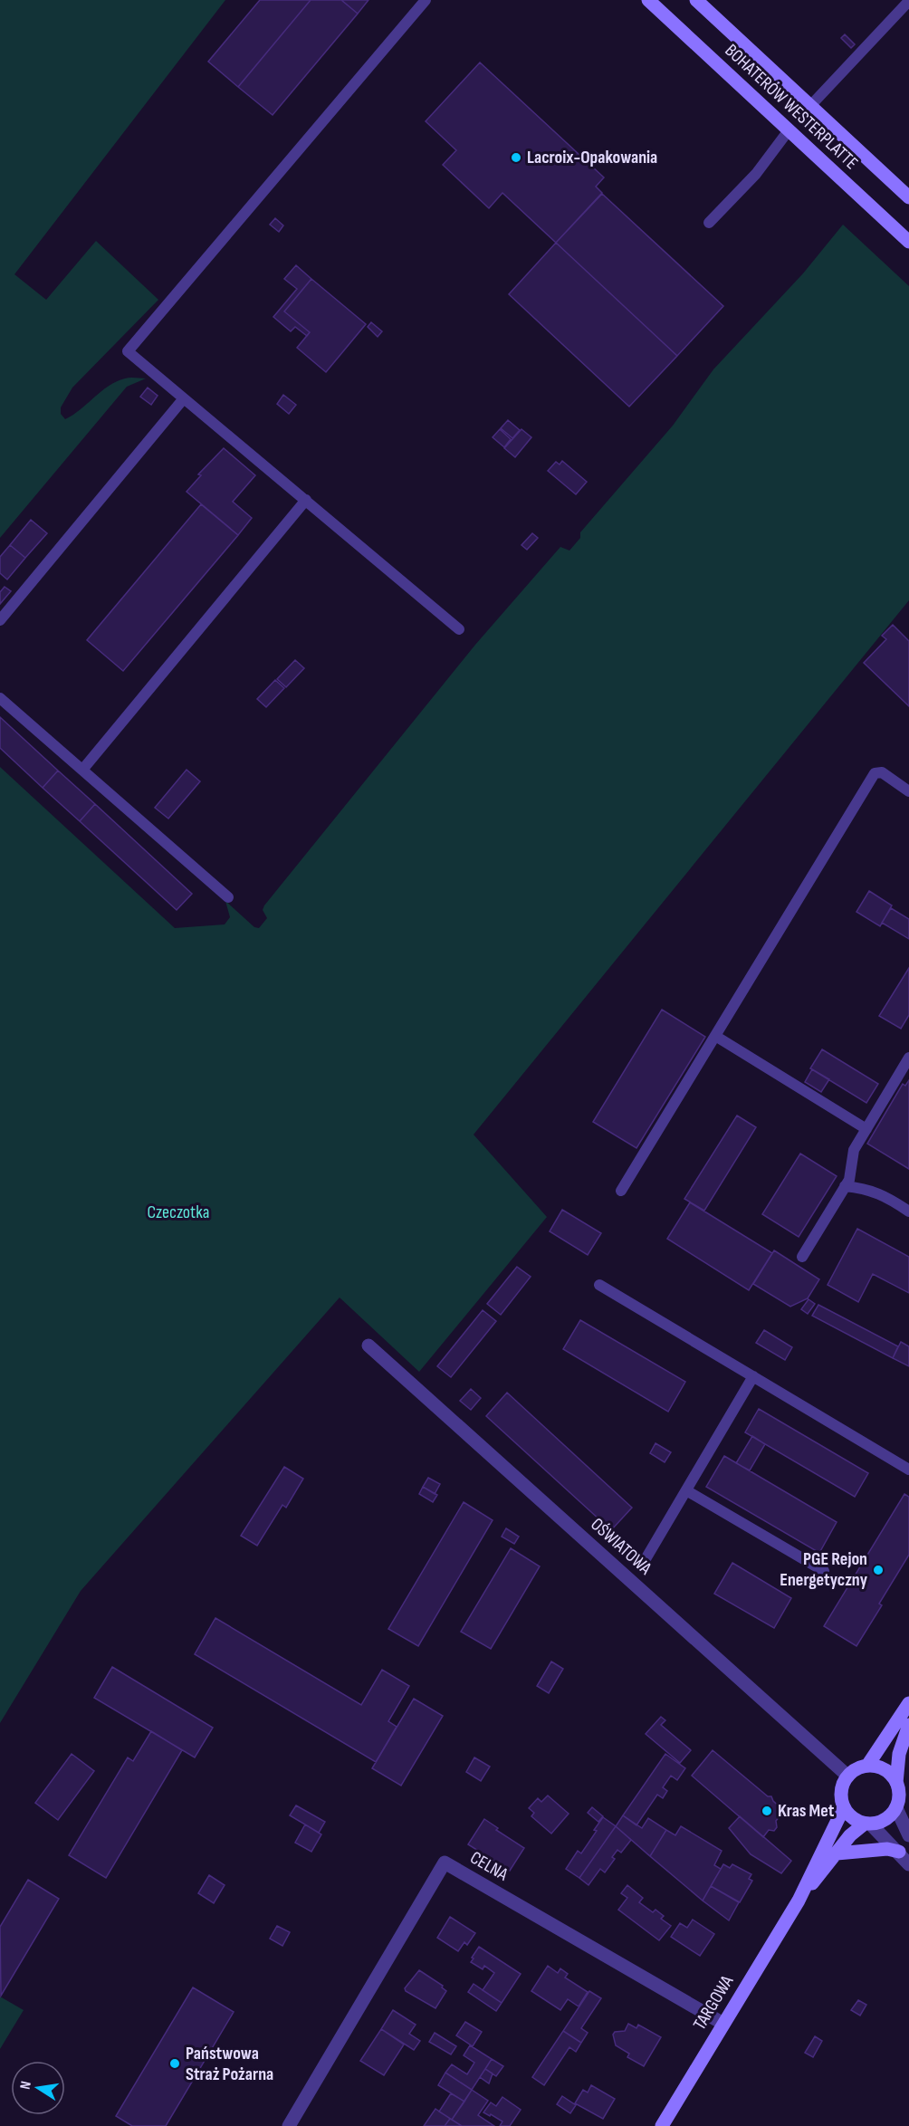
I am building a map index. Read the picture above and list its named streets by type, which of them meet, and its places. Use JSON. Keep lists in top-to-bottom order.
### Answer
{
  "streets": {
    "street": [
      "BOHATERÓW WESTERPLATTE",
      "OŚWIATOWA",
      "CELNA",
      "TARGOWA"
    ]
  },
  "crossings": [
    ["OŚWIATOWA", "TARGOWA"],
    ["CELNA", "TARGOWA"]
  ],
  "parks": ["Czeczotka"],
  "places": [
    "Lacroix-Opakowania",
    "PGE Rejon Energetyczny",
    "Kras Met",
    "Państwowa Straż Pożarna"
  ],
  "north": "left"
}
